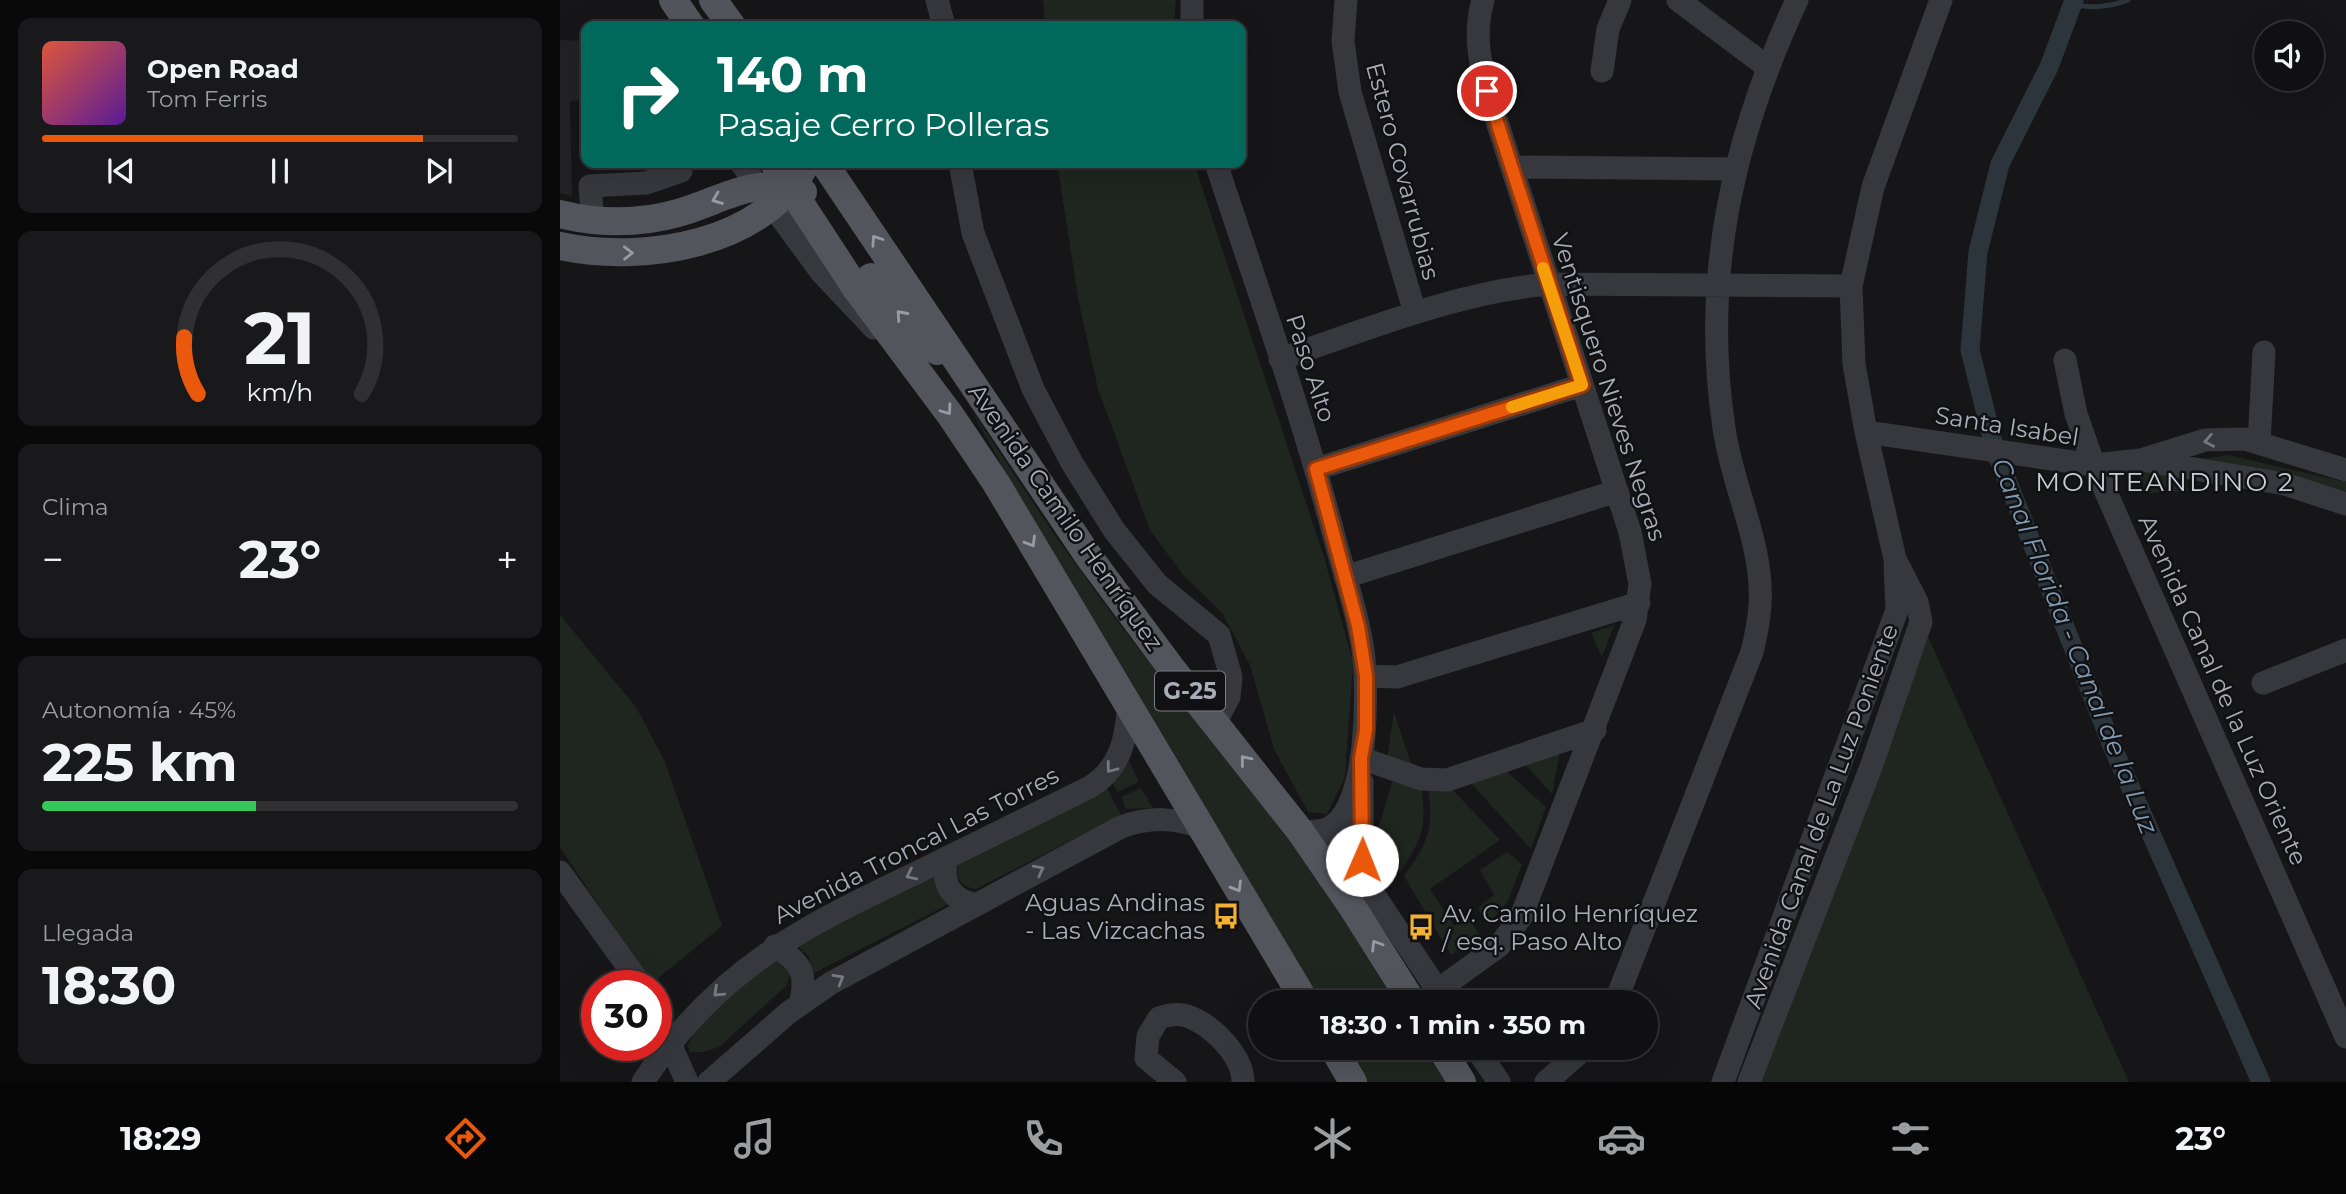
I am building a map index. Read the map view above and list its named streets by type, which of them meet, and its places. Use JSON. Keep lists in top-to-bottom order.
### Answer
{
  "streets": {
    "main road": ["Avenida Camilo Henríquez", "G-25"],
    "street": [
      "Estero Covarrubias",
      "Paso Alto",
      "Ventisquero Nieves Negras",
      "Santa Isabel",
      "Avenida Canal de la Luz Oriente",
      "Avenida Canal de La Luz Poniente",
      "Avenida Troncal Las Torres"
    ]
  },
  "crossings": [
    ["Paso Alto", "Avenida Camilo Henríquez"],
    ["Santa Isabel", "Avenida Canal de la Luz Oriente"],
    ["Santa Isabel", "Avenida Canal de La Luz Poniente"],
    ["Avenida Camilo Henríquez", "Avenida Troncal Las Torres"]
  ],
  "districts": ["MONTEANDINO 2"],
  "water": ["Canal Florida - Canal de la Luz"],
  "places": {
    "bus stop": ["Aguas Andinas - Las Vizcachas", "Av. Camilo Henríquez / esq. Paso Alto"]
  },
  "page": {
    "turn": ["140 m", "Pasaje Cerro Polleras"],
    "song": ["Open Road", "Tom Ferris"],
    "tile": [
      "Clima",
      ["Autonomía · 45%", "225 km"],
      ["Llegada", "18:30"]
    ],
    "heat": ["−", "23°", "+"],
    "limit": "30",
    "trip": "18:30 · 1 min · 350 m",
    "tabs": ["18:29", "23°"],
    "gauge": ["21", "km/h"]
  }
}
